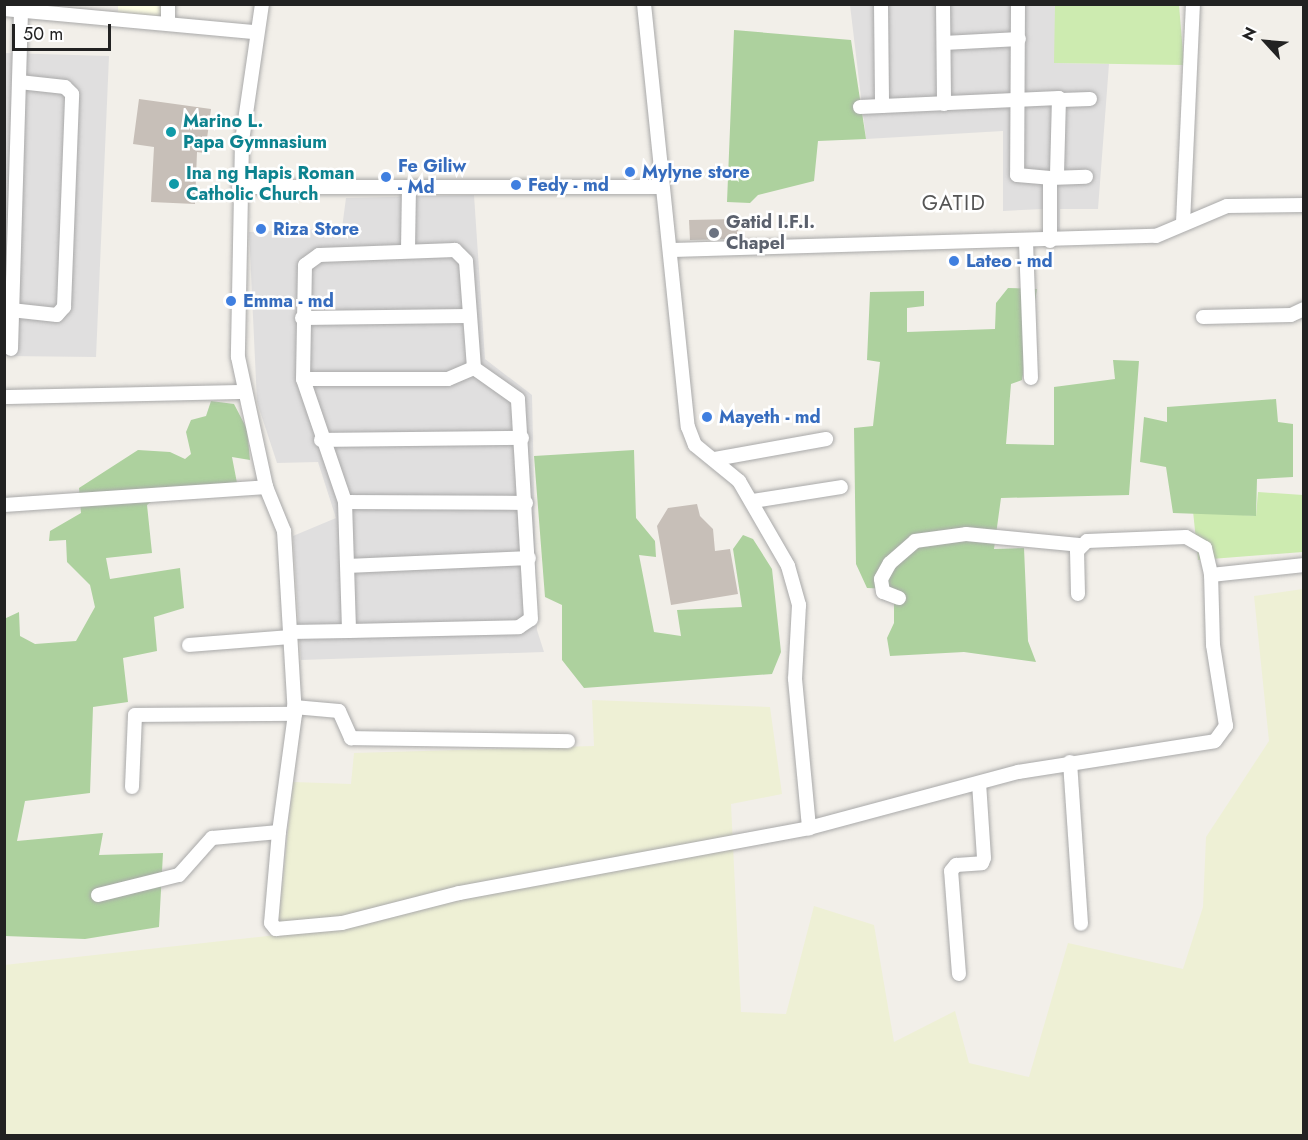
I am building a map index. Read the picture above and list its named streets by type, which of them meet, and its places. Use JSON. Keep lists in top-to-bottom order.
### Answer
{
  "districts": ["GATID"],
  "places": [
    "Marino L. Papa Gymnasium",
    "Mylyne store",
    "Fe Giliw - Md",
    "Ina ng Hapis Roman Catholic Church",
    "Fedy - md",
    "Riza Store",
    "Gatid I.F.I. Chapel",
    "Lateo - md",
    "Emma - md",
    "Mayeth - md"
  ],
  "scale_bar": "50 m",
  "north": "top left"
}
